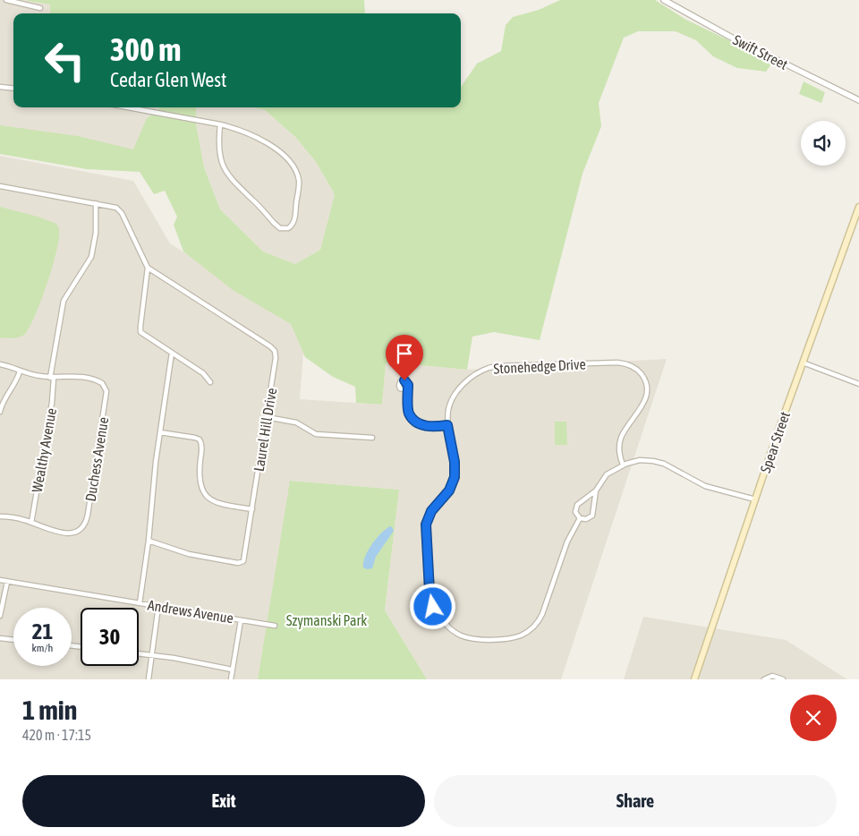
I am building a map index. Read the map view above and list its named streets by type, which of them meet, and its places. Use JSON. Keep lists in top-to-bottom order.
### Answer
{
  "streets": {
    "main road": ["Spear Street"],
    "street": [
      "Swift Street",
      "Stonehedge Drive",
      "Laurel Hill Drive",
      "Wealthy Avenue",
      "Duchess Avenue",
      "Andrews Avenue"
    ]
  },
  "crossings": [
    ["Wealthy Avenue", "Duchess Avenue"]
  ],
  "parks": ["Szymanski Park"],
  "page": {
    "turn": ["300 m", "Cedar Glen West"],
    "speed": "21 km/h",
    "limit": "30",
    "heading": ["1 min", "420 m · 17:15"],
    "buttons": ["Exit", "Share"]
  }
}
